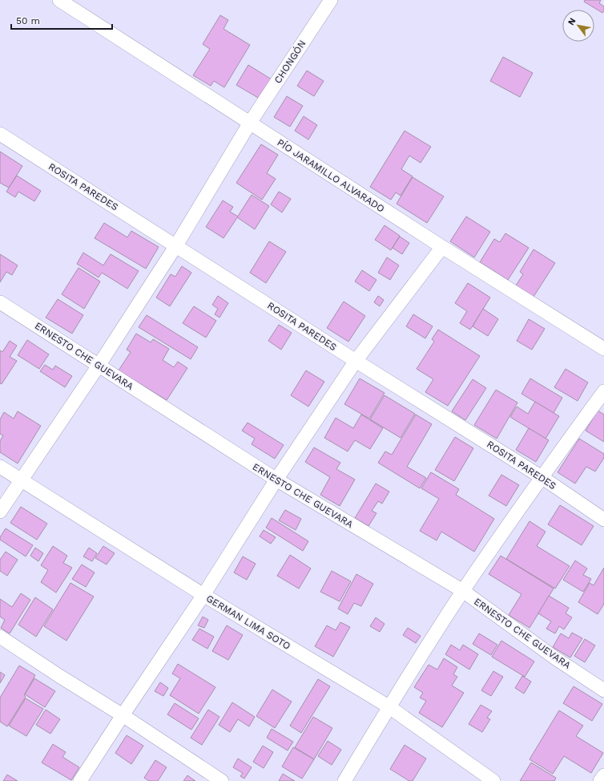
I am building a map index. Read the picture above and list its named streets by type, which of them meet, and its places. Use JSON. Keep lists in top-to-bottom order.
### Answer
{
  "streets": {
    "street": [
      "CHONGÓN",
      "PÍO JARAMILLO ALVARADO",
      "ROSITA PAREDES",
      "ERNESTO CHE GUEVARA",
      "GERMAN LIMA SOTO"
    ]
  },
  "crossings": [
    ["CHONGÓN", "PÍO JARAMILLO ALVARADO"],
    ["CHONGÓN", "ROSITA PAREDES"],
    ["CHONGÓN", "ERNESTO CHE GUEVARA"],
    ["CHONGÓN", "GERMAN LIMA SOTO"]
  ],
  "scale_bar": "50 m",
  "north": "top left"
}
